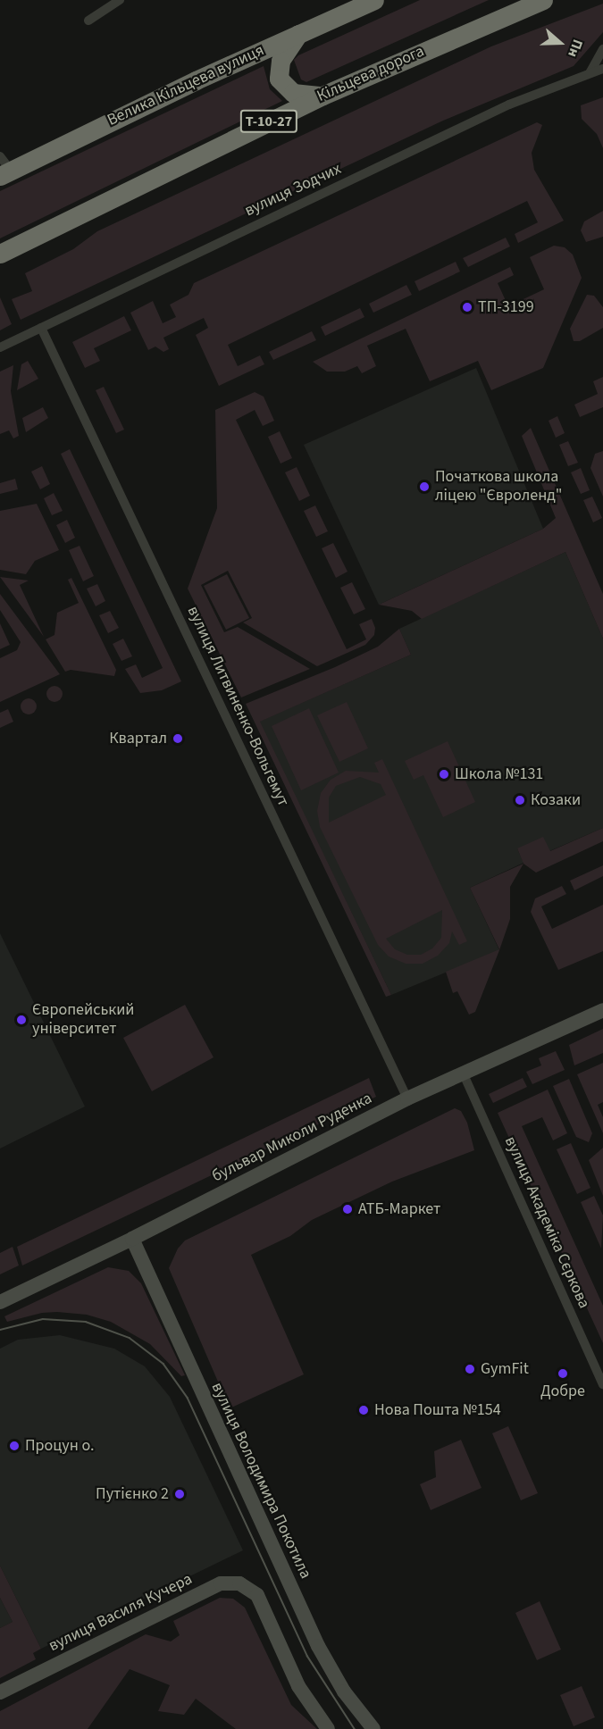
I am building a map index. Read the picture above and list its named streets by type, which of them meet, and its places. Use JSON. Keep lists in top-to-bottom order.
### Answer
{
  "streets": {
    "highway": ["Кільцева дорога", "Велика Кільцева вулиця", "Т-10-27"],
    "street": [
      "вулиця Зодчих",
      "вулиця Литвиненко-Вольгемут",
      "бульвар Миколи Руденка",
      "вулиця Академіка Сєркова",
      "вулиця Володимира Покотила",
      "вулиця Василя Кучера"
    ]
  },
  "crossings": [
    ["вулиця Зодчих", "вулиця Литвиненко-Вольгемут"],
    ["вулиця Литвиненко-Вольгемут", "бульвар Миколи Руденка"],
    ["бульвар Миколи Руденка", "вулиця Академіка Сєркова"],
    ["бульвар Миколи Руденка", "вулиця Володимира Покотила"]
  ],
  "places": [
    "ТП-3199",
    "Початкова школа ліцею \"Євроленд\"",
    "Квартал",
    "Школа №131",
    "Козаки",
    "Європейський університет",
    "АТБ-Маркет",
    "GymFit",
    "Добре",
    "Нова Пошта №154",
    "Процун о.",
    "Путієнко 2"
  ],
  "north": "right"
}
